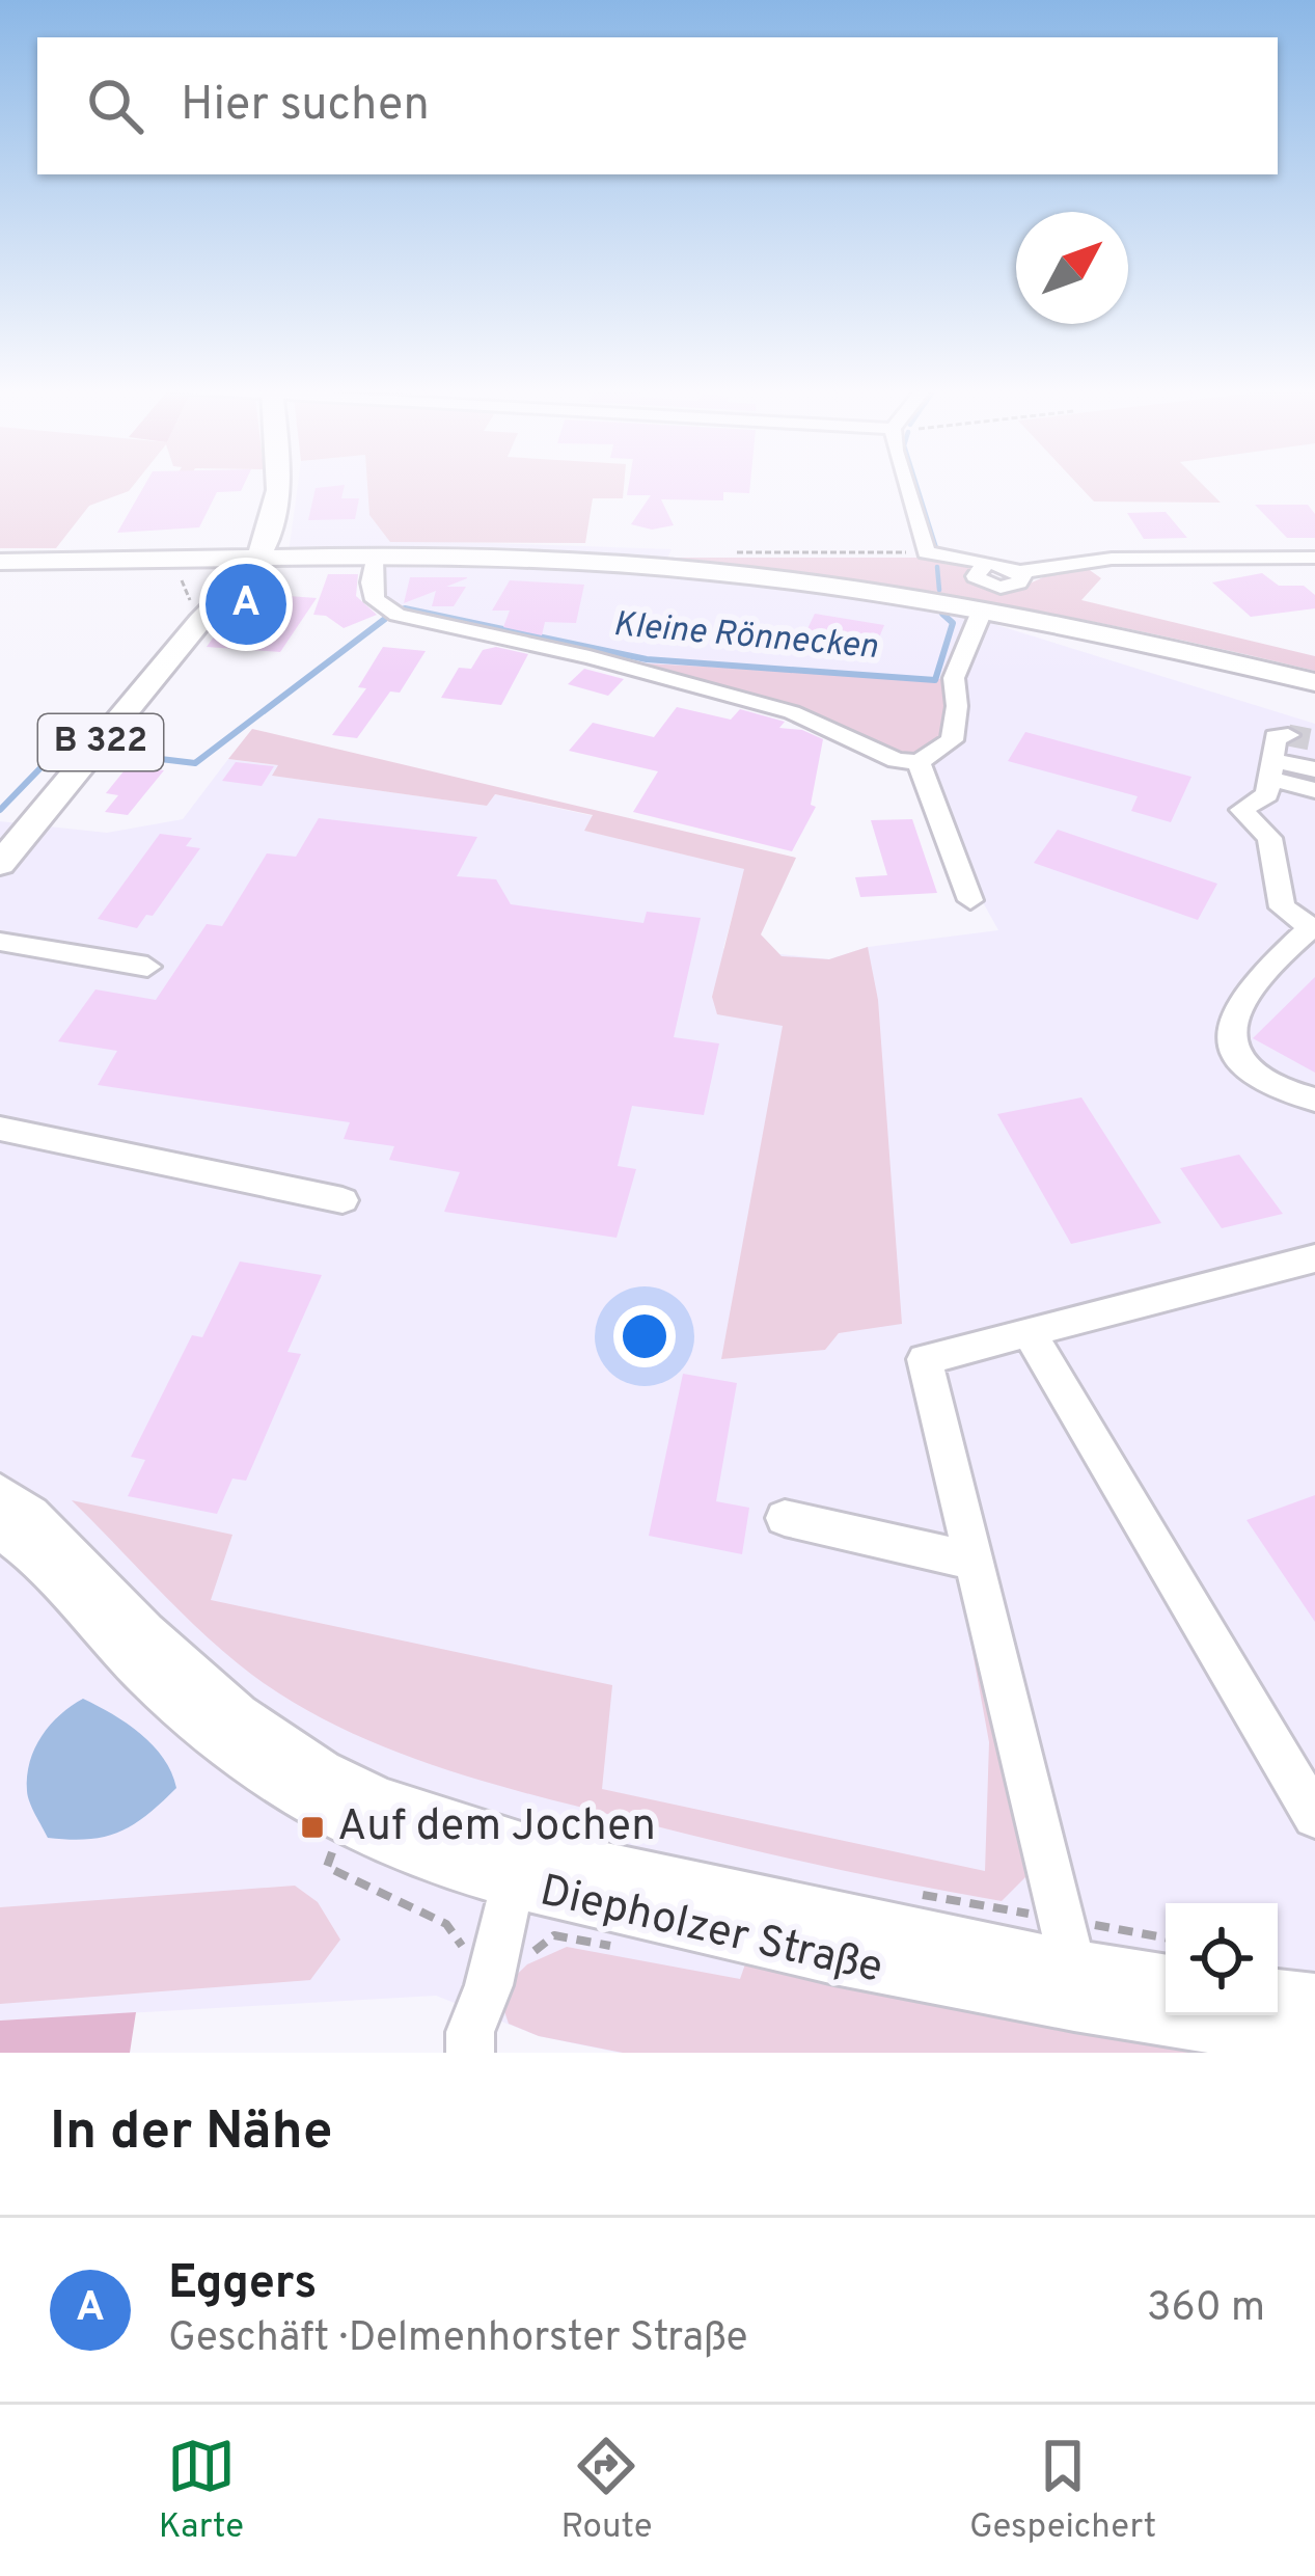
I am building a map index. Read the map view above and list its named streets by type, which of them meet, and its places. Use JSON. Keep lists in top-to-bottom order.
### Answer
{
  "streets": {
    "main road": ["B 322"],
    "street": ["Diepholzer Straße"]
  },
  "water": ["Kleine Rönnecken"],
  "places": {
    "transit": ["Auf dem Jochen"]
  },
  "north": "top right",
  "page": {
    "search": "Hier suchen",
    "pins": "A",
    "heading": "In der Nähe",
    "list": [
      {
        "mark": "A",
        "name": "Eggers",
        "note": "Geschäft · Delmenhorster Straße",
        "value": "360 m"
      }
    ],
    "nav": ["Karte", "Route", "Gespeichert"]
  }
}
